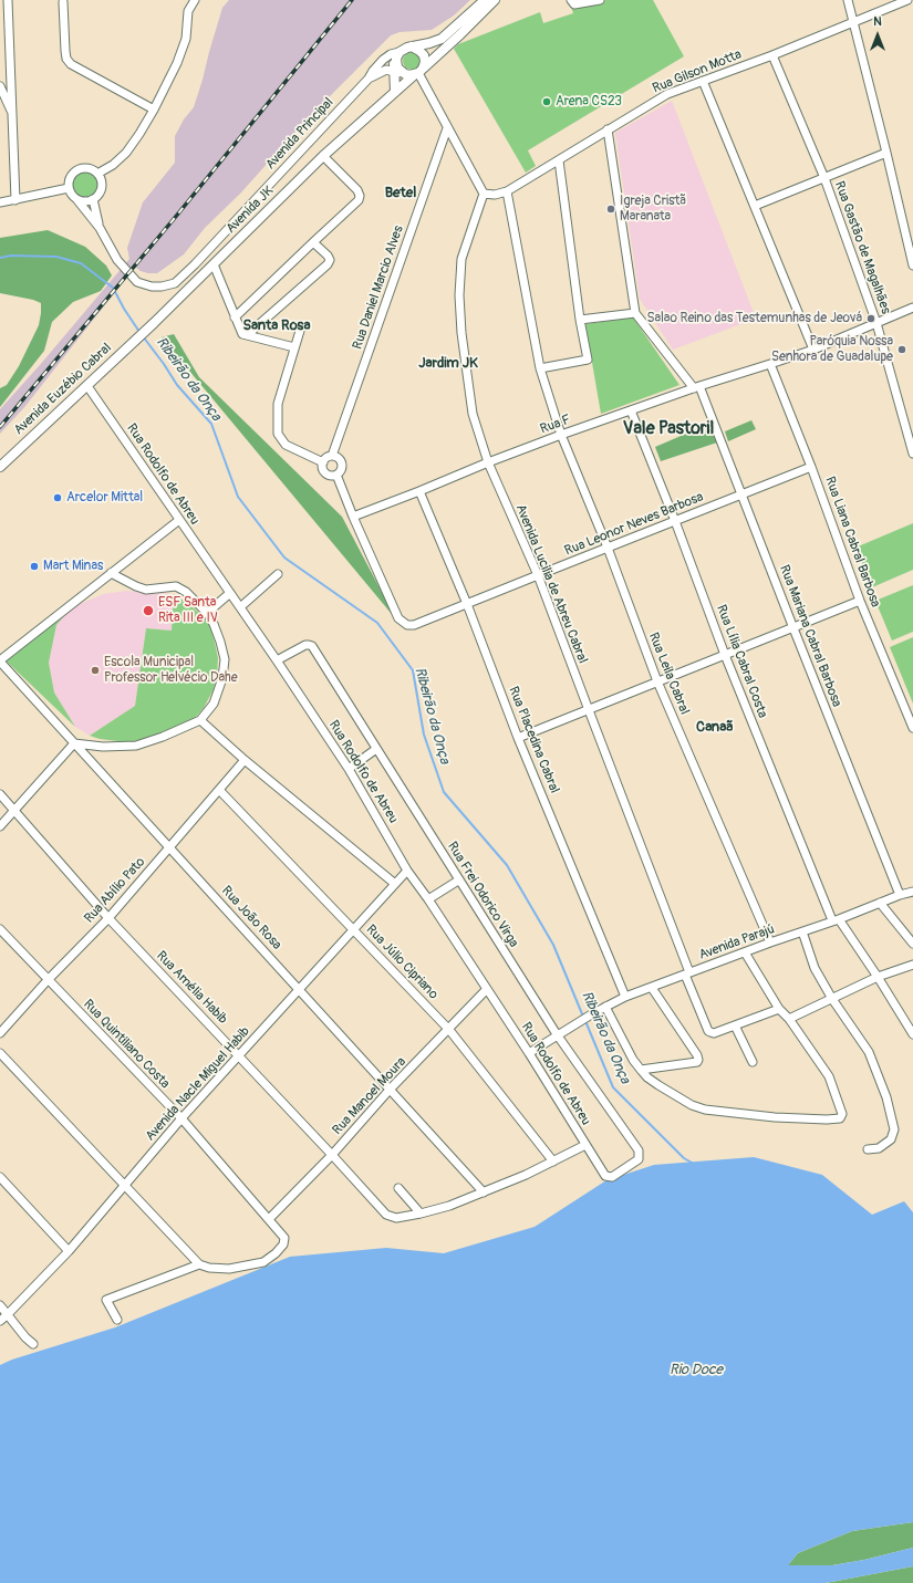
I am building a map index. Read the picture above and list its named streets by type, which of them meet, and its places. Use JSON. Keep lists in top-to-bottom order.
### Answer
{
  "streets": {
    "main road": ["Avenida JK", "Avenida Euzébio Cabral"],
    "street": [
      "Rua Gilson Motta",
      "Avenida Principal",
      "Rua Gastão de Magalhães",
      "Rua Daniel Marcio Alves",
      "Rua F",
      "Rua Rodolfo de Abreu",
      "Rua Leonor Neves Barbosa",
      "Rua Liana Cabral Barbosa",
      "Avenida Lucilia de Abreu Cabral",
      "Rua Mariana Cabral Barbosa",
      "Rua Lília Cabral Costa",
      "Rua Leila Cabral",
      "Rua Placedina Cabral",
      "Rua Abílio Pato",
      "Rua Frei Odorico Virga",
      "Rua João Rosa",
      "Avenida Parajú",
      "Rua Júlio Cipriano",
      "Rua Amélia Habib",
      "Rua Quintiliano Costa",
      "Avenida Nacle Miguel Habib",
      "Rua Manoel Moura"
    ]
  },
  "crossings": [
    ["Rua Gilson Motta", "Rua Gastão de Magalhães"],
    ["Rua Gilson Motta", "Avenida Lucilia de Abreu Cabral"],
    ["Rua Gilson Motta", "Rua Leila Cabral"],
    ["Avenida Principal", "Avenida JK"],
    ["Avenida JK", "Avenida Euzébio Cabral"],
    ["Rua Gastão de Magalhães", "Rua F"],
    ["Rua Daniel Marcio Alves", "Rua Leonor Neves Barbosa"],
    ["Avenida Euzébio Cabral", "Rua Rodolfo de Abreu"],
    ["Rua F", "Rua Leonor Neves Barbosa"],
    ["Rua F", "Rua Liana Cabral Barbosa"],
    ["Rua F", "Avenida Lucilia de Abreu Cabral"],
    ["Rua F", "Rua Mariana Cabral Barbosa"],
    ["Rua F", "Rua Lília Cabral Costa"],
    ["Rua F", "Rua Leila Cabral"],
    ["Rua F", "Rua Placedina Cabral"],
    ["Rua Rodolfo de Abreu", "Rua Frei Odorico Virga"],
    ["Rua Rodolfo de Abreu", "Avenida Parajú"],
    ["Rua Rodolfo de Abreu", "Avenida Nacle Miguel Habib"],
    ["Rua Rodolfo de Abreu", "Rua Manoel Moura"],
    ["Rua Leonor Neves Barbosa", "Rua Liana Cabral Barbosa"],
    ["Rua Leonor Neves Barbosa", "Avenida Lucilia de Abreu Cabral"],
    ["Rua Leonor Neves Barbosa", "Rua Mariana Cabral Barbosa"],
    ["Rua Leonor Neves Barbosa", "Rua Lília Cabral Costa"],
    ["Rua Leonor Neves Barbosa", "Rua Leila Cabral"],
    ["Rua Leonor Neves Barbosa", "Rua Placedina Cabral"],
    ["Avenida Lucilia de Abreu Cabral", "Avenida Parajú"],
    ["Rua Mariana Cabral Barbosa", "Avenida Parajú"],
    ["Rua Lília Cabral Costa", "Avenida Parajú"],
    ["Rua Leila Cabral", "Avenida Parajú"],
    ["Rua Placedina Cabral", "Avenida Parajú"],
    ["Rua Abílio Pato", "Rua João Rosa"],
    ["Rua Abílio Pato", "Rua Júlio Cipriano"],
    ["Rua Abílio Pato", "Rua Amélia Habib"],
    ["Rua Abílio Pato", "Rua Quintiliano Costa"],
    ["Rua Frei Odorico Virga", "Avenida Parajú"],
    ["Rua João Rosa", "Avenida Nacle Miguel Habib"],
    ["Rua João Rosa", "Rua Manoel Moura"],
    ["Rua Júlio Cipriano", "Avenida Nacle Miguel Habib"],
    ["Rua Júlio Cipriano", "Rua Manoel Moura"],
    ["Rua Amélia Habib", "Avenida Nacle Miguel Habib"],
    ["Rua Amélia Habib", "Rua Manoel Moura"],
    ["Rua Quintiliano Costa", "Avenida Nacle Miguel Habib"],
    ["Rua Quintiliano Costa", "Rua Manoel Moura"]
  ],
  "districts": [
    "Betel",
    "Santa Rosa",
    "Jardim JK",
    "Vale Pastoril",
    "Canaã"
  ],
  "water": ["Ribeirão da Onça", "Rio Doce"],
  "places": [
    "Arena CS23",
    "Igreja Cristã Maranata",
    "Salao Reino das Testemunhas de Jeová",
    "Paróquia Nossa Senhora de Guadalupe",
    "Arcelor Mittal",
    "Mart Minas",
    "ESF Santa Rita III e IV",
    "Escola Municipal Professor Helvécio Dahe"
  ],
  "north": "top"
}
